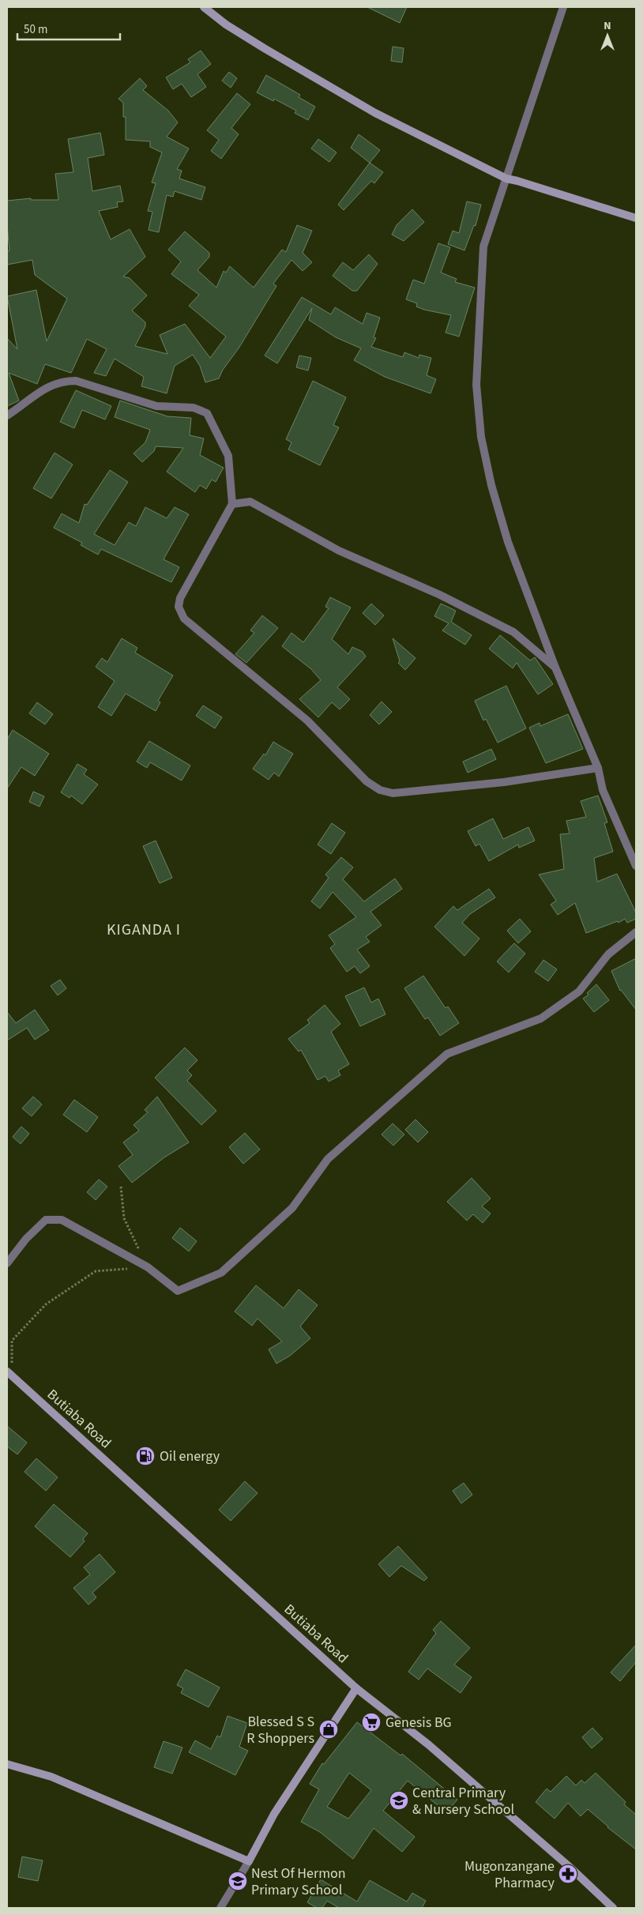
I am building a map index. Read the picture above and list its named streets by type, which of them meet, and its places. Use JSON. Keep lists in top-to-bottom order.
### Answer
{
  "streets": {
    "street": ["Butiaba Road"]
  },
  "districts": ["KIGANDA I"],
  "places": {
    "fuel station": ["Oil energy"],
    "supermarket": ["Genesis BG"],
    "shop": ["Blessed S S R Shoppers"],
    "school or university": ["Central Primary & Nursery School", "Nest Of Hermon Primary School"],
    "pharmacy": ["Mugonzangane Pharmacy"]
  },
  "scale_bar": "50 m",
  "north": "top"
}
